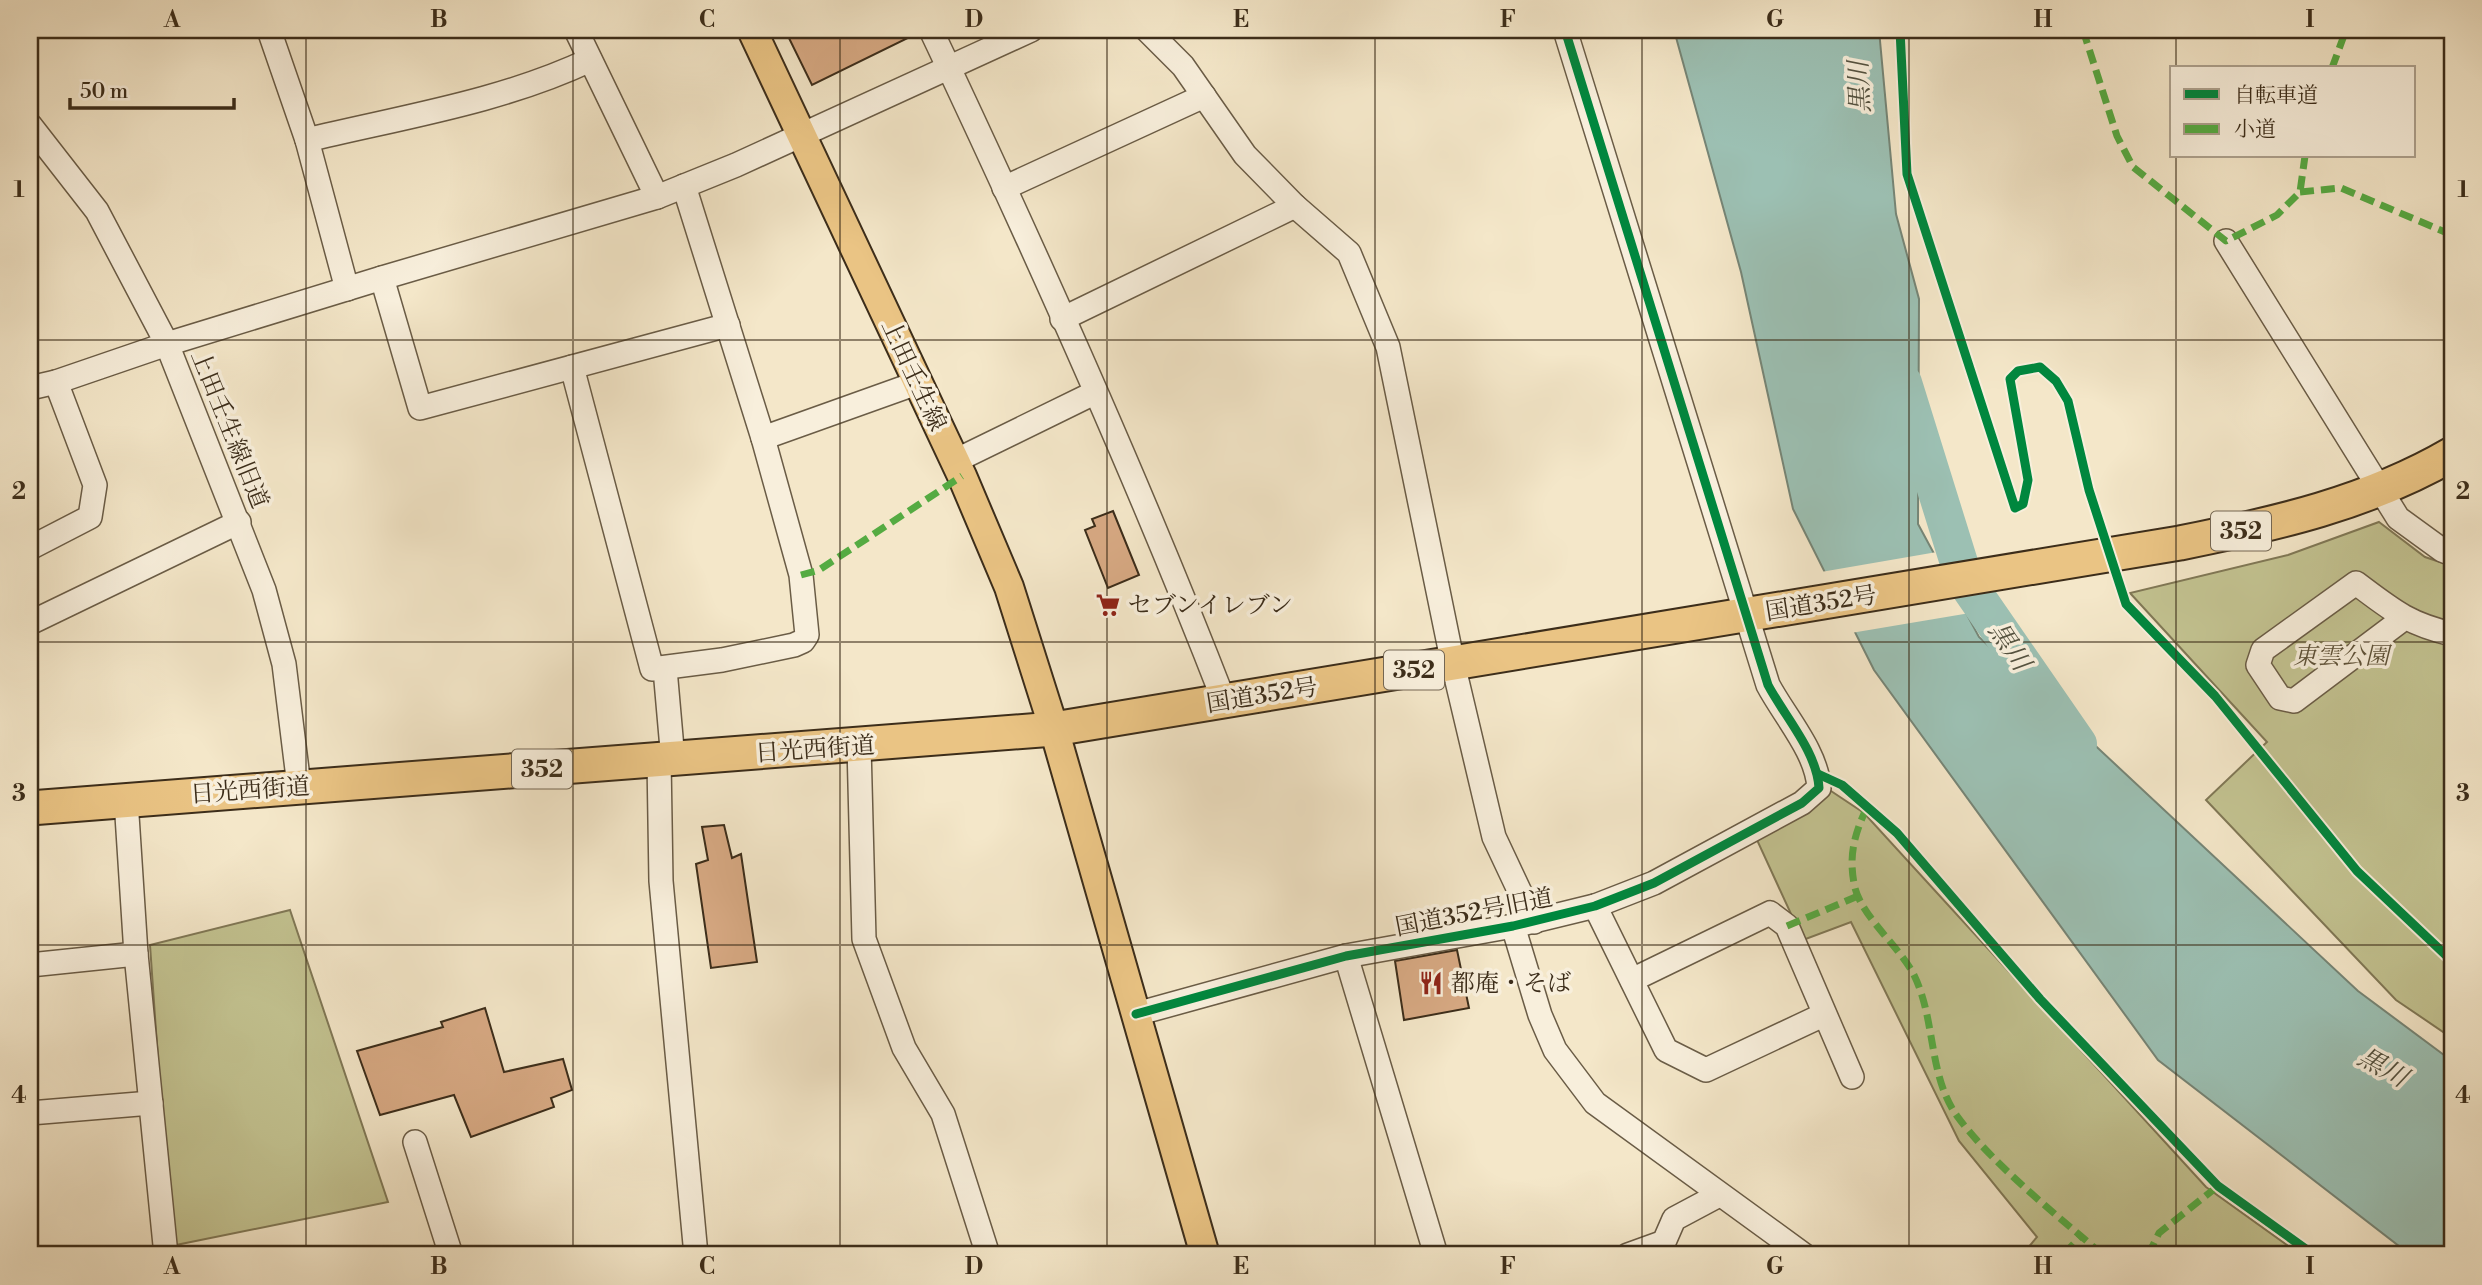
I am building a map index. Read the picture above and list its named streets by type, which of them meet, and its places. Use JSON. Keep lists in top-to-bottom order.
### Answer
{
  "streets": {
    "highway": ["352", "国道352号", "日光西街道"],
    "main road": ["上田壬生線"],
    "street": ["上田壬生線旧道", "国道352号旧道"]
  },
  "crossings": [
    ["上田壬生線", "国道352号"],
    ["上田壬生線", "日光西街道"],
    ["上田壬生線旧道", "日光西街道"],
    ["国道352号", "日光西街道"],
    ["国道352号", "国道352号旧道"]
  ],
  "water": ["黒川"],
  "parks": ["東雲公園"],
  "places": {
    "supermarket": ["セブンイレブン"],
    "restaurant": ["都庵・そば"]
  },
  "legend": ["自転車道", "小道"],
  "scale_bar": "50 m",
  "grid": {
    "columns": [
      "A",
      "B",
      "C",
      "D",
      "E",
      "F",
      "G",
      "H",
      "I"
    ],
    "rows": [
      "1",
      "2",
      "3",
      "4"
    ]
  }
}
